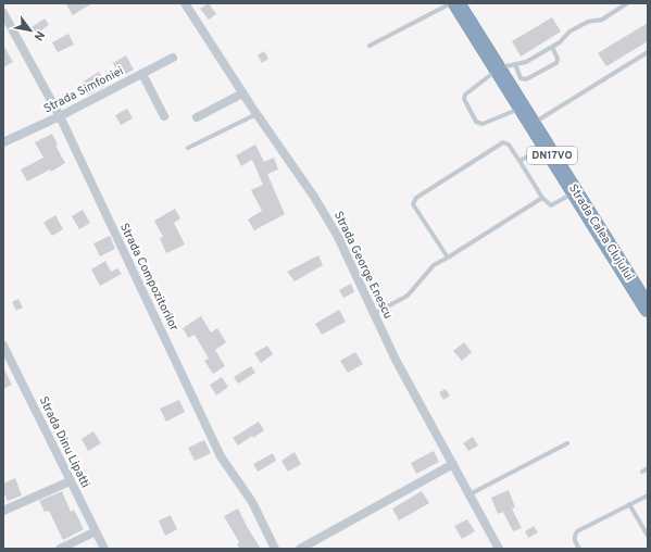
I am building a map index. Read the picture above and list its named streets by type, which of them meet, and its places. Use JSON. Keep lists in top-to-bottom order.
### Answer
{
  "streets": {
    "highway": ["DN17VO", "Strada Calea Clujului"],
    "street": [
      "Strada Simfoniei",
      "Strada George Enescu",
      "Strada Compozitorilor",
      "Strada Dinu Lipatti"
    ]
  },
  "crossings": [
    ["Strada Simfoniei", "Strada Compozitorilor"]
  ],
  "north": "bottom right"
}
